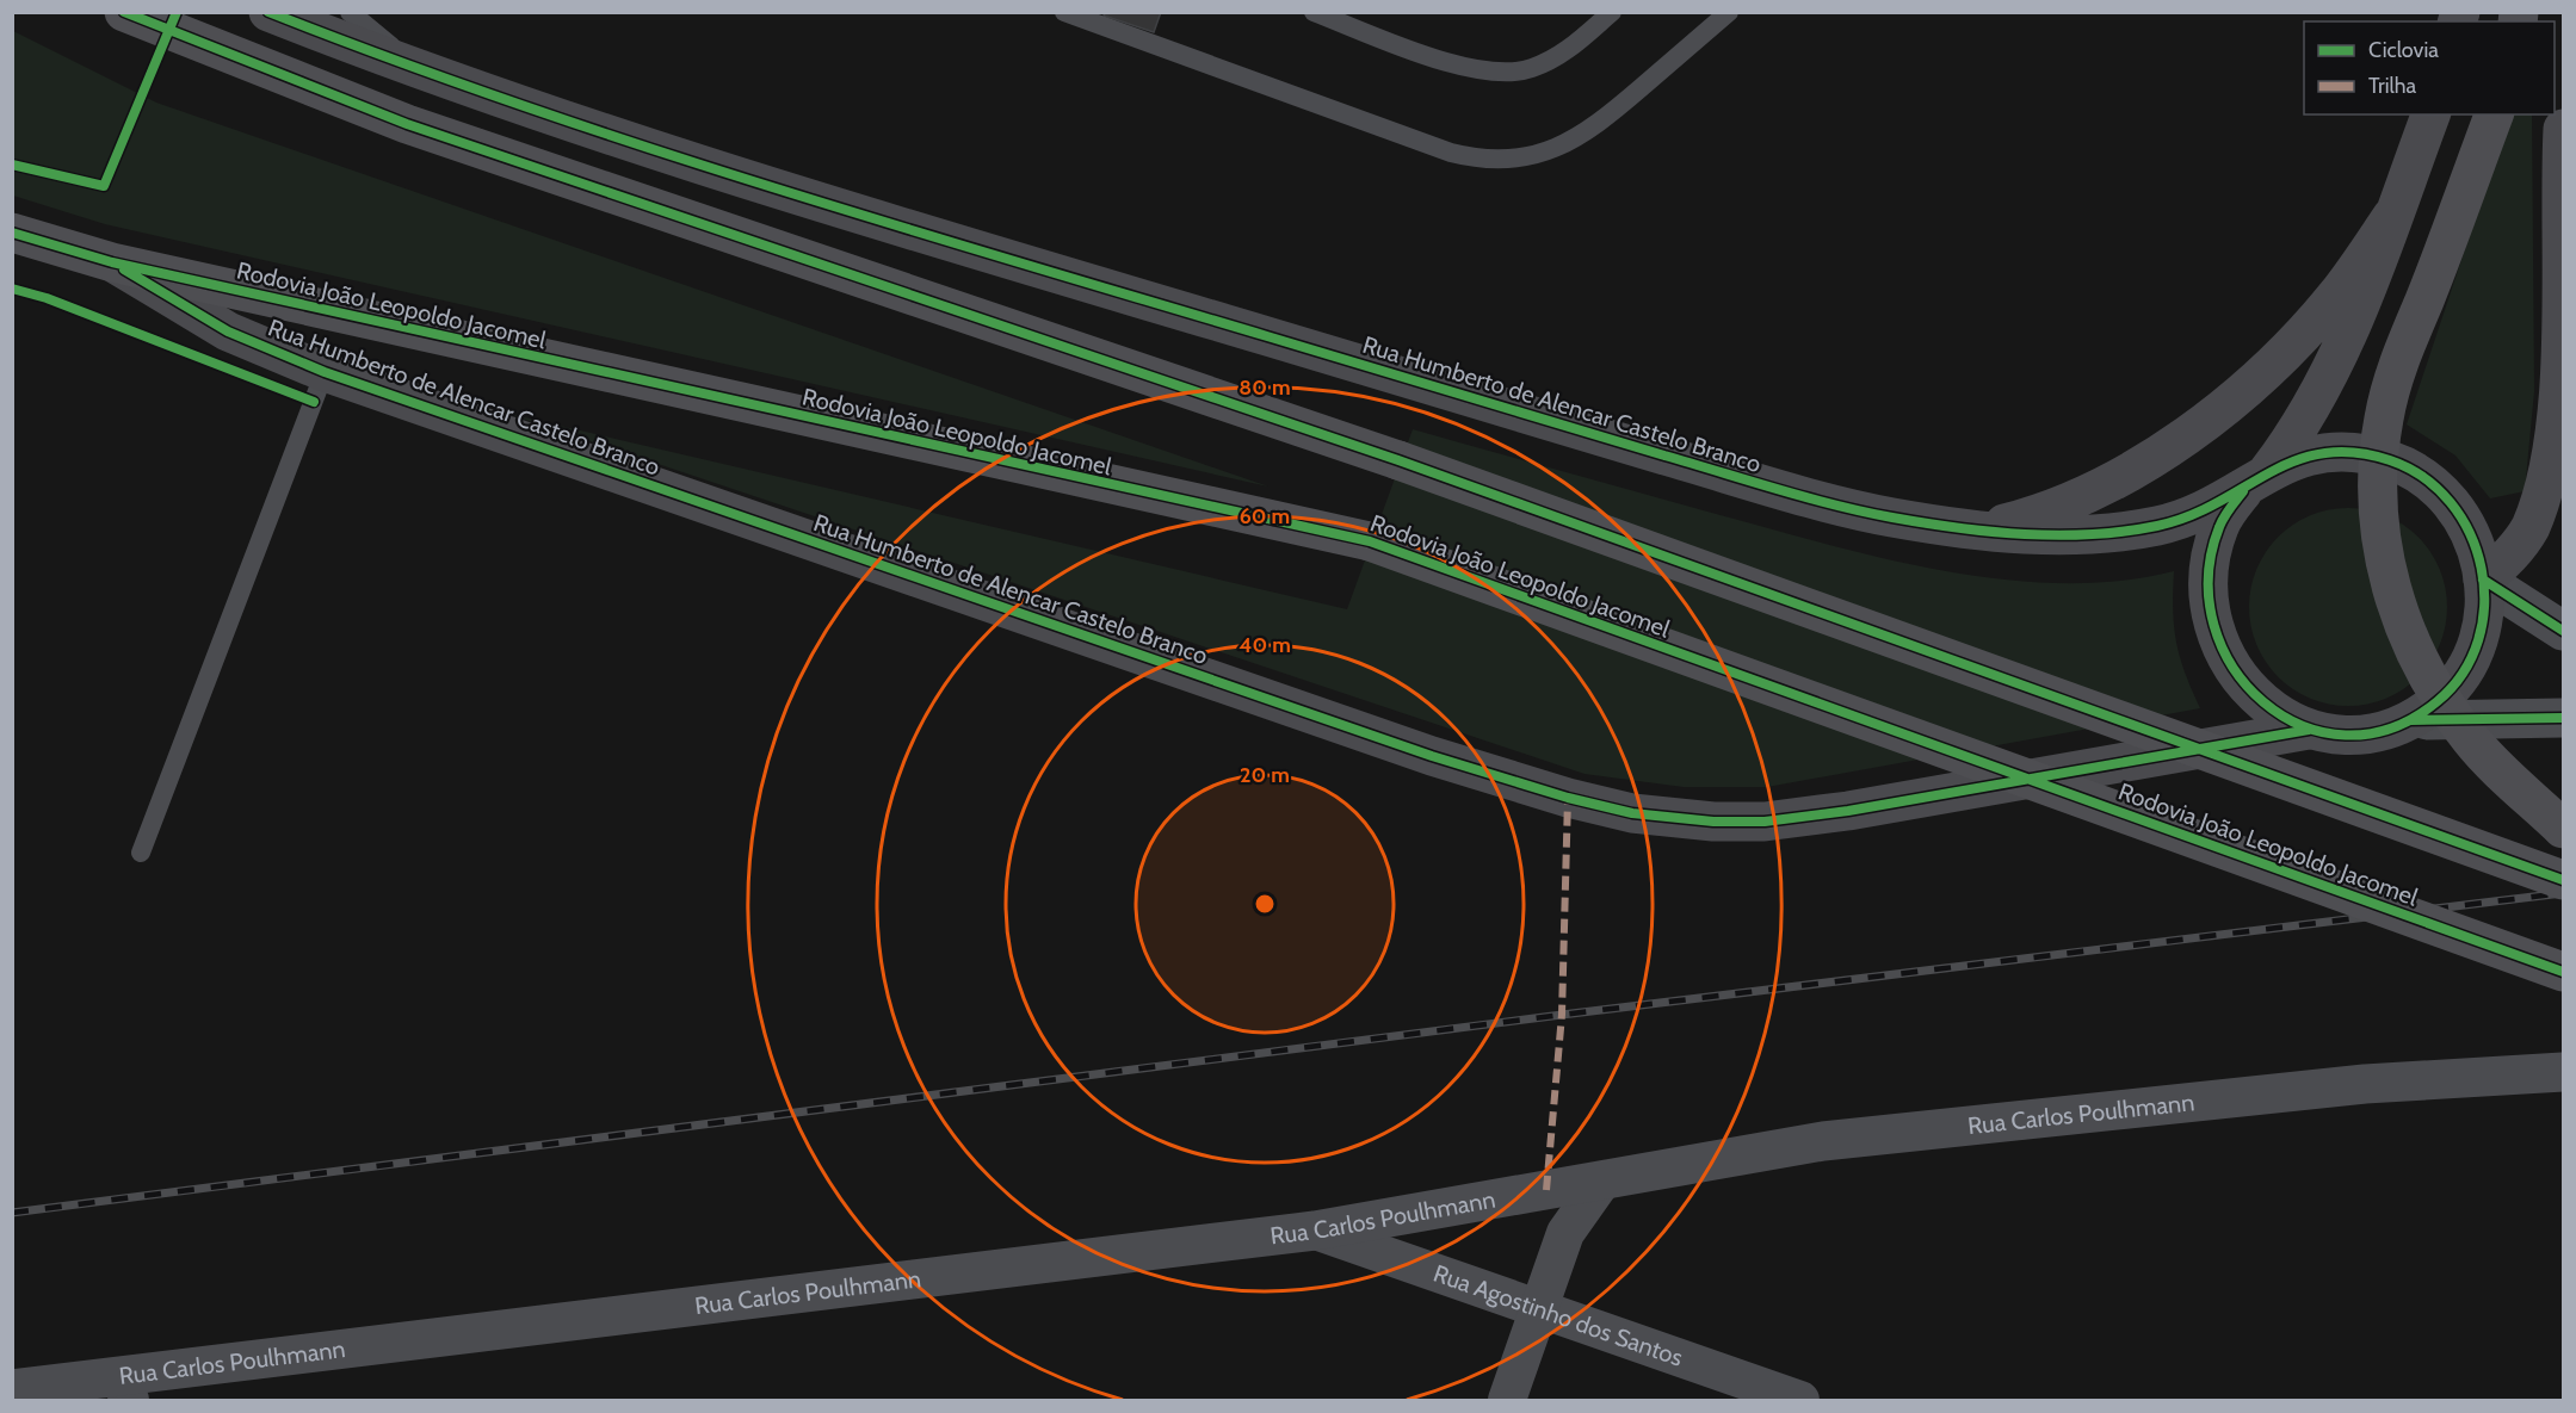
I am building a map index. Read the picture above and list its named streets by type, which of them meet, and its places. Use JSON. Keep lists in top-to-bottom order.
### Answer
{
  "streets": {
    "highway": ["Rodovia João Leopoldo Jacomel"],
    "main road": ["Rua Humberto de Alencar Castelo Branco"],
    "street": ["Rua Carlos Poulhmann", "Rua Agostinho dos Santos"]
  },
  "crossings": [
    ["Rodovia João Leopoldo Jacomel", "Rua Humberto de Alencar Castelo Branco"],
    ["Rua Carlos Poulhmann", "Rua Agostinho dos Santos"]
  ],
  "legend": ["Ciclovia", "Trilha"],
  "rings": [
    "80 m",
    "60 m",
    "40 m",
    "20 m"
  ]
}
